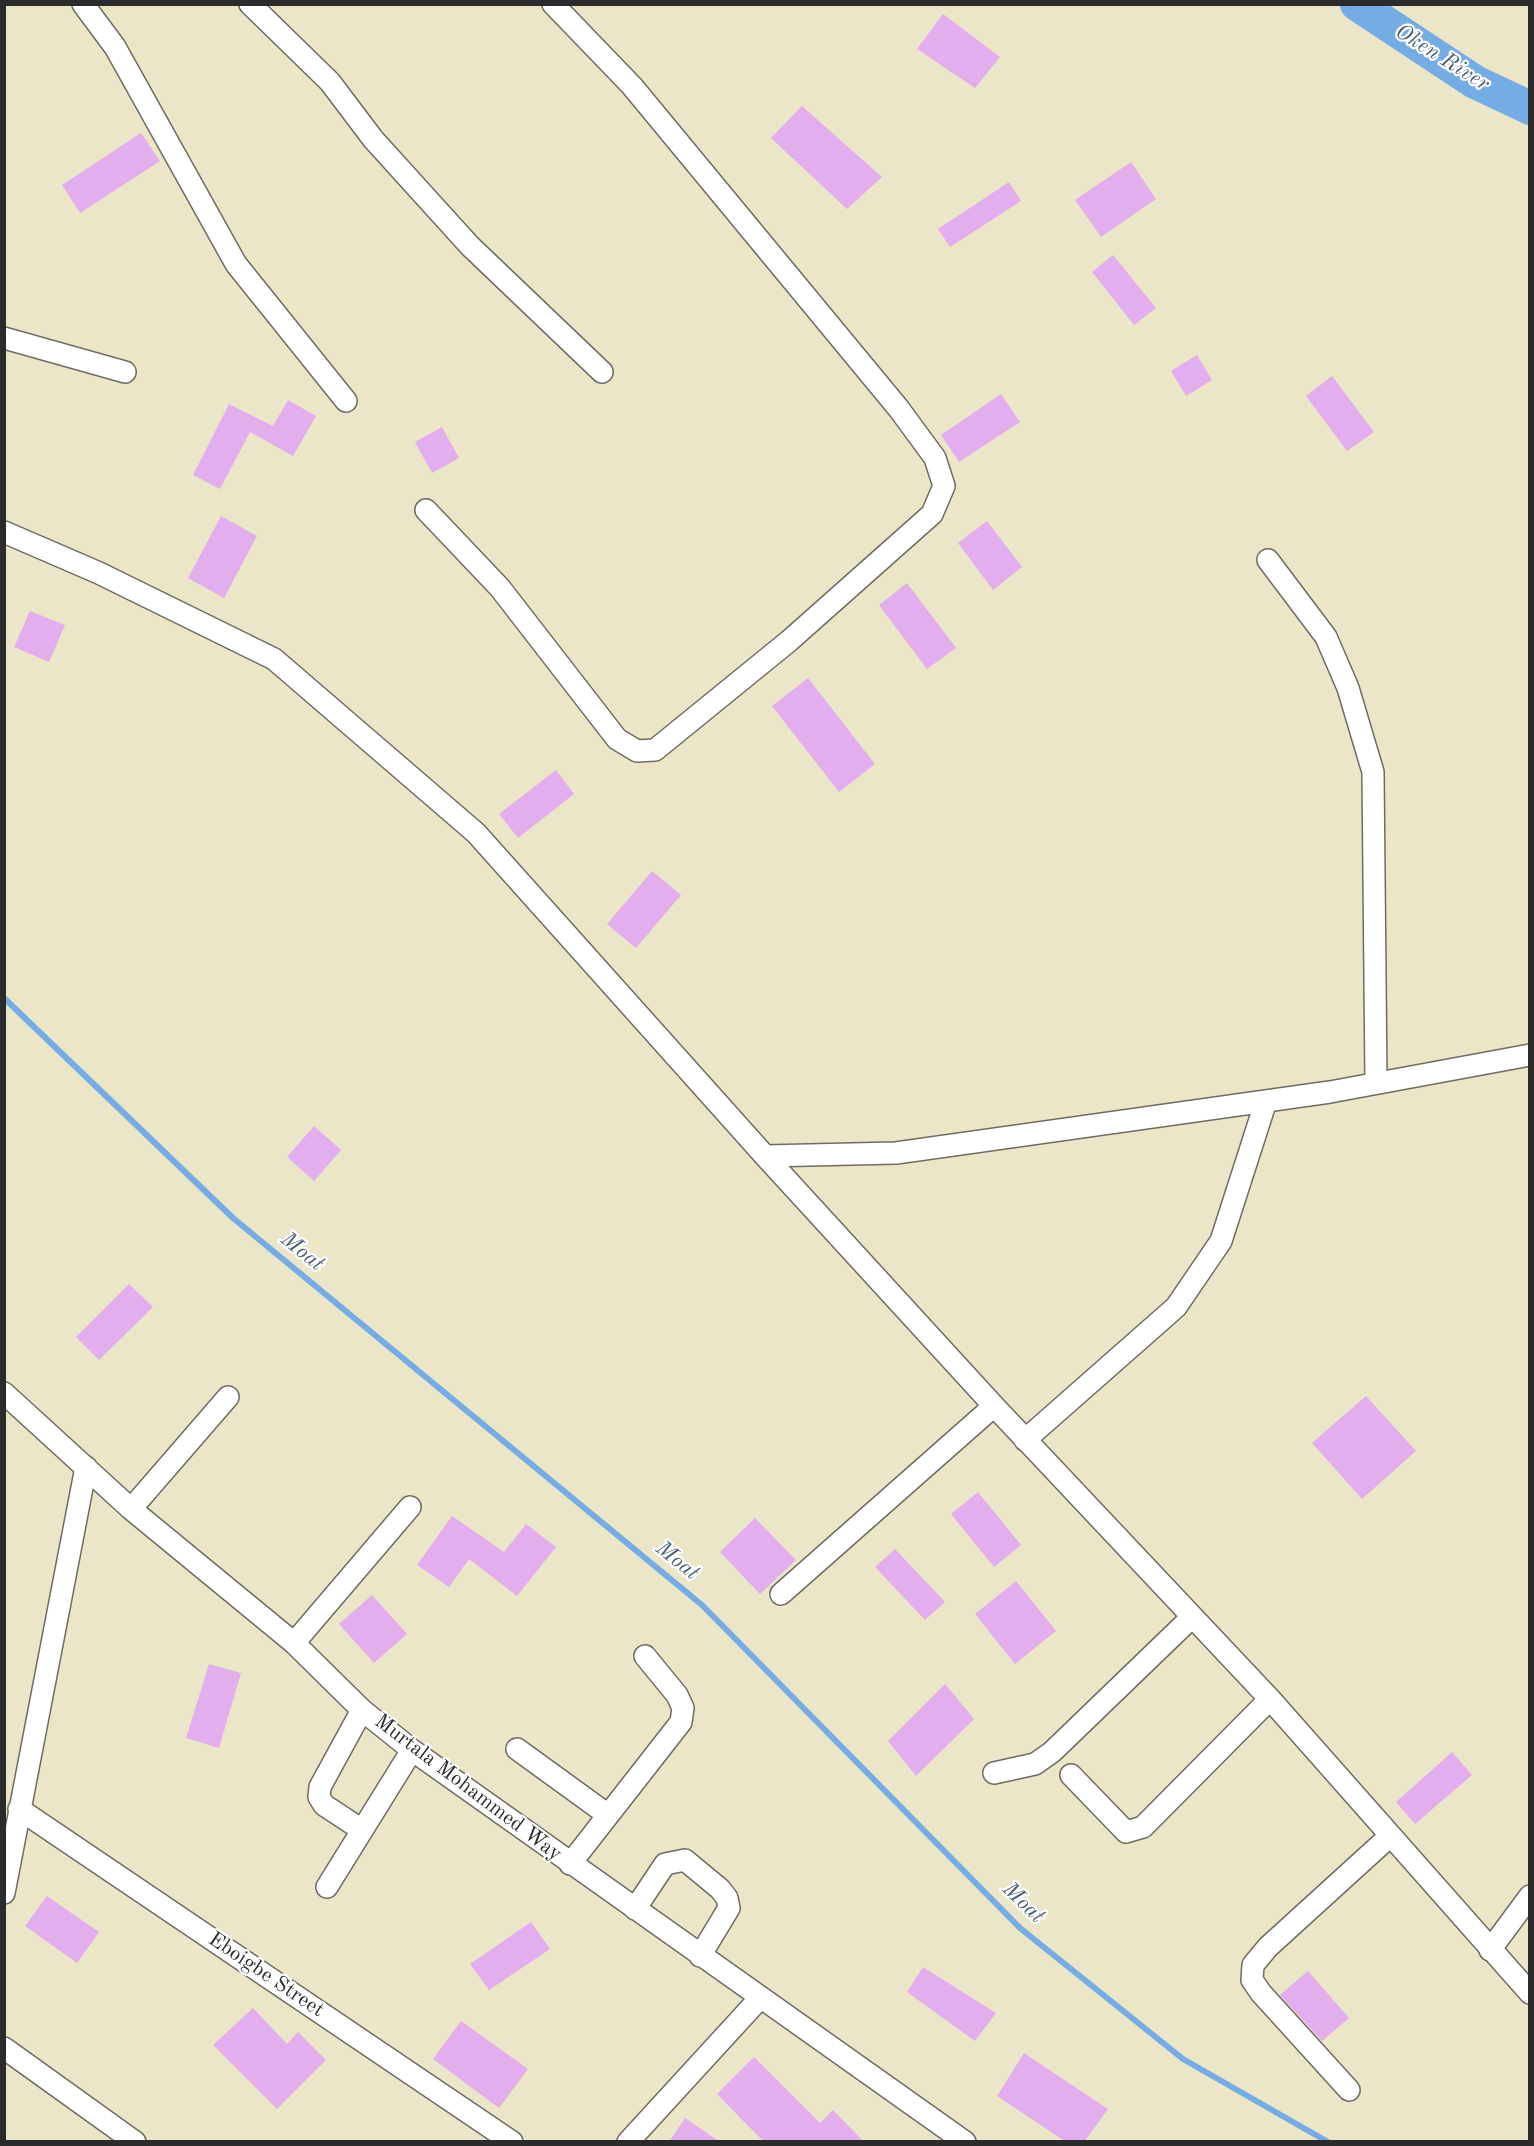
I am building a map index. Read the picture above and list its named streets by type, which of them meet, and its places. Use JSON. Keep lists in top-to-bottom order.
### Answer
{
  "streets": {
    "street": ["Murtala Mohammed Way", "Eboigbe Street"]
  },
  "water": ["Oken River", "Moat"]
}
